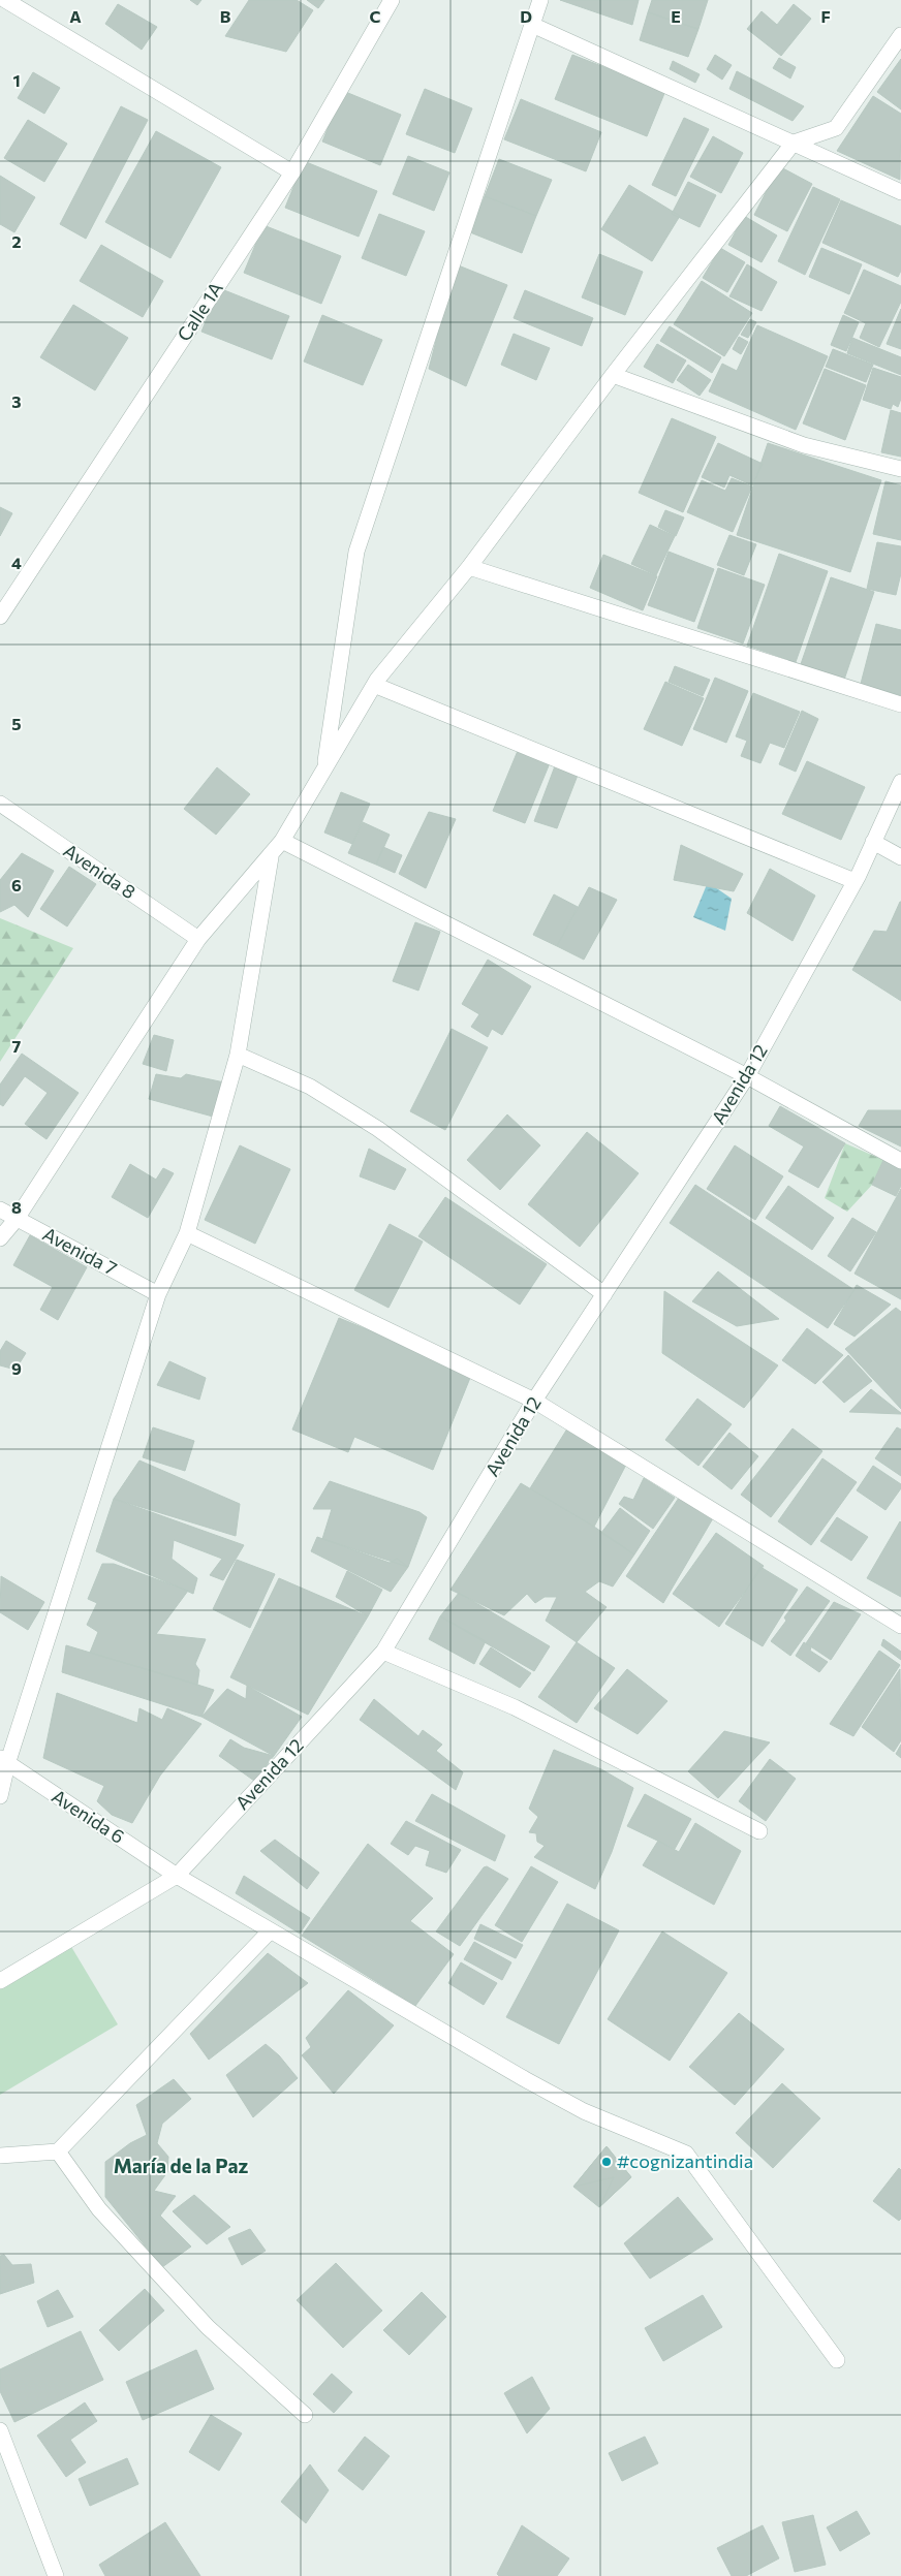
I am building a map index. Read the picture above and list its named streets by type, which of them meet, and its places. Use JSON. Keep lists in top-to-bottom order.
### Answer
{
  "streets": {
    "street": [
      "Calle 1A",
      "Avenida 8",
      "Avenida 12",
      "Avenida 7",
      "Avenida 6"
    ]
  },
  "crossings": [
    ["Avenida 12", "Avenida 6"]
  ],
  "districts": ["María de la Paz"],
  "places": ["#cognizantindia"],
  "grid": {
    "columns": [
      "A",
      "B",
      "C",
      "D",
      "E",
      "F"
    ],
    "rows": [
      "1",
      "2",
      "3",
      "4",
      "5",
      "6",
      "7",
      "8",
      "9"
    ]
  }
}
